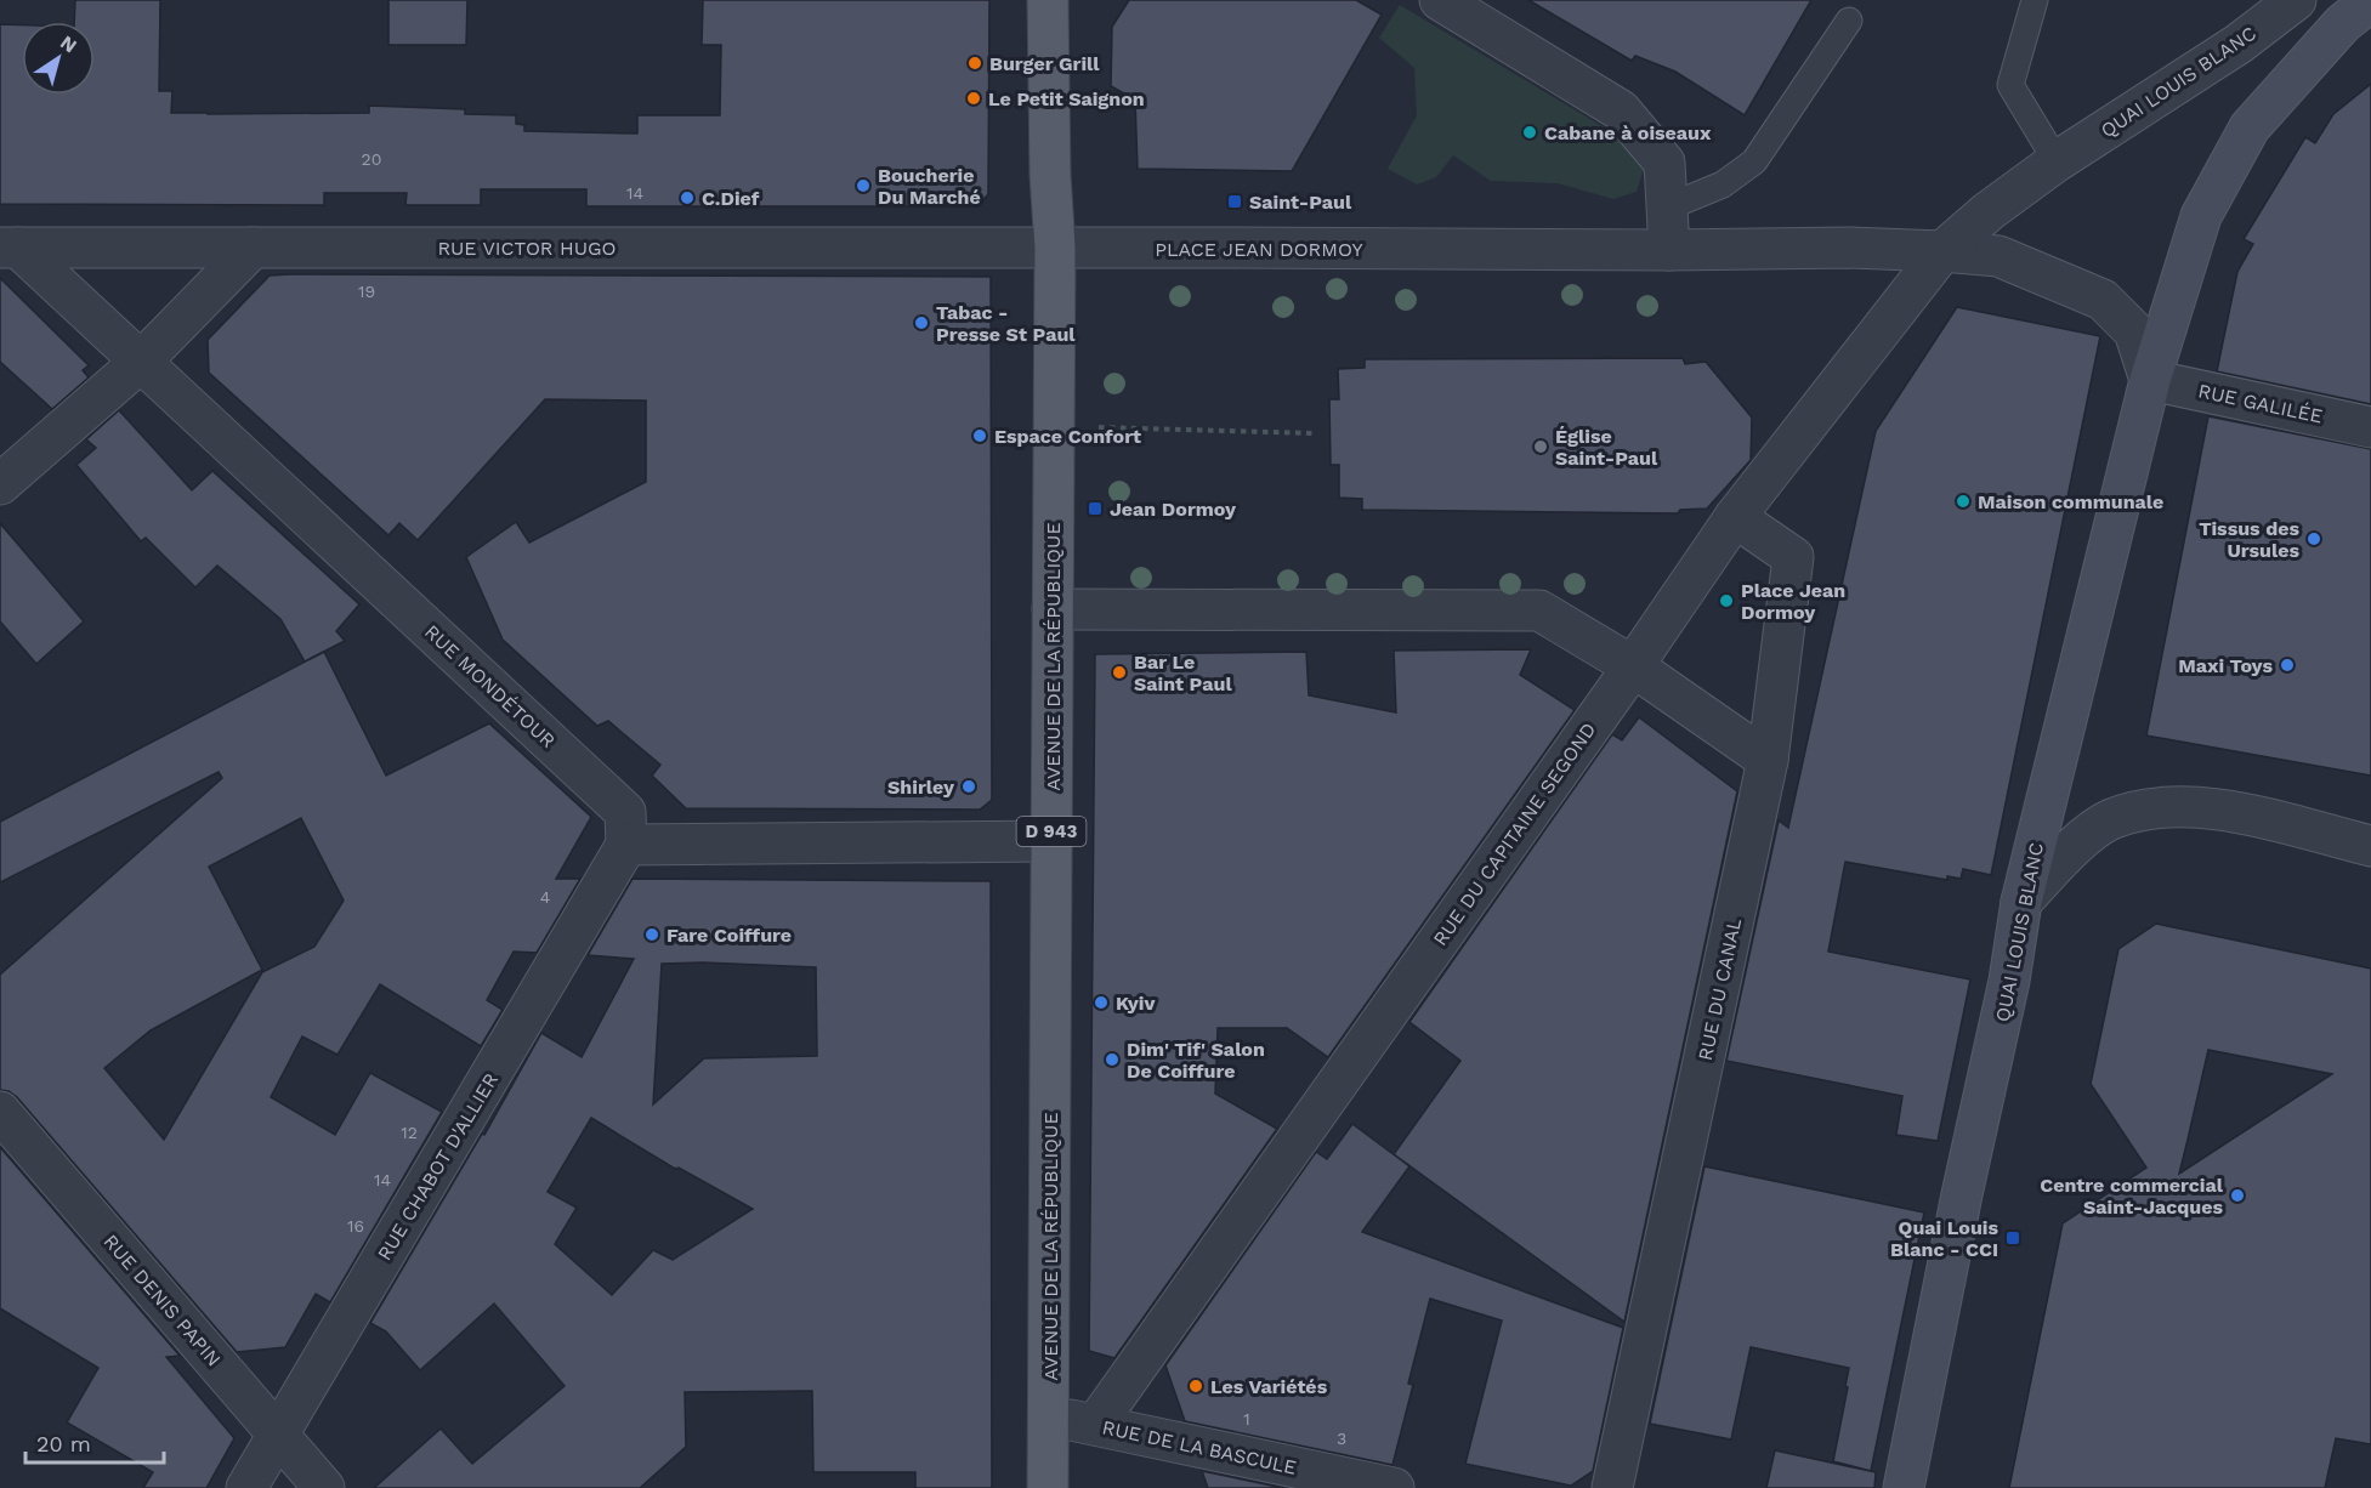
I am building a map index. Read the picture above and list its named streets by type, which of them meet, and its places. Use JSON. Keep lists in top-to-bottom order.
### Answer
{
  "streets": {
    "main road": ["QUAI LOUIS BLANC", "AVENUE DE LA RÉPUBLIQUE", "D 943"],
    "street": [
      "RUE VICTOR HUGO",
      "PLACE JEAN DORMOY",
      "RUE GALILÉE",
      "RUE MONDÉTOUR",
      "RUE DU CAPITAINE SEGOND",
      "RUE DU CANAL",
      "RUE CHABOT D'ALLIER",
      "RUE DENIS PAPIN",
      "RUE DE LA BASCULE"
    ]
  },
  "crossings": [
    ["QUAI LOUIS BLANC", "PLACE JEAN DORMOY"],
    ["QUAI LOUIS BLANC", "RUE GALILÉE"],
    ["QUAI LOUIS BLANC", "RUE DU CAPITAINE SEGOND"],
    ["RUE VICTOR HUGO", "PLACE JEAN DORMOY"],
    ["RUE VICTOR HUGO", "AVENUE DE LA RÉPUBLIQUE"],
    ["RUE VICTOR HUGO", "RUE MONDÉTOUR"],
    ["PLACE JEAN DORMOY", "AVENUE DE LA RÉPUBLIQUE"],
    ["PLACE JEAN DORMOY", "RUE DU CAPITAINE SEGOND"],
    ["AVENUE DE LA RÉPUBLIQUE", "RUE DE LA BASCULE"],
    ["RUE MONDÉTOUR", "RUE CHABOT D'ALLIER"],
    ["RUE DU CAPITAINE SEGOND", "RUE DU CANAL"],
    ["RUE DU CAPITAINE SEGOND", "RUE DE LA BASCULE"],
    ["RUE CHABOT D'ALLIER", "RUE DENIS PAPIN"]
  ],
  "places": {
    "other": [
      "Burger Grill",
      "Le Petit Saignon",
      "Cabane à oiseaux",
      "Boucherie Du Marché",
      "C.Dief",
      "Tabac - Presse St Paul",
      "Espace Confort",
      "Église Saint-Paul",
      "Maison communale",
      "Tissus des Ursules",
      "Place Jean Dormoy",
      "Maxi Toys",
      "Bar Le Saint Paul",
      "Shirley",
      "Fare Coiffure",
      "Kyiv",
      "Dim' Tif' Salon De Coiffure",
      "Centre commercial Saint-Jacques",
      "Les Variétés"
    ],
    "transit": ["Saint-Paul", "Jean Dormoy", "Quai Louis Blanc - CCI"]
  },
  "house_numbers": [
    "20",
    "14",
    "19",
    "4",
    "12",
    "14",
    "16",
    "1",
    "3"
  ],
  "scale_bar": "20 m",
  "north": "top right"
}
